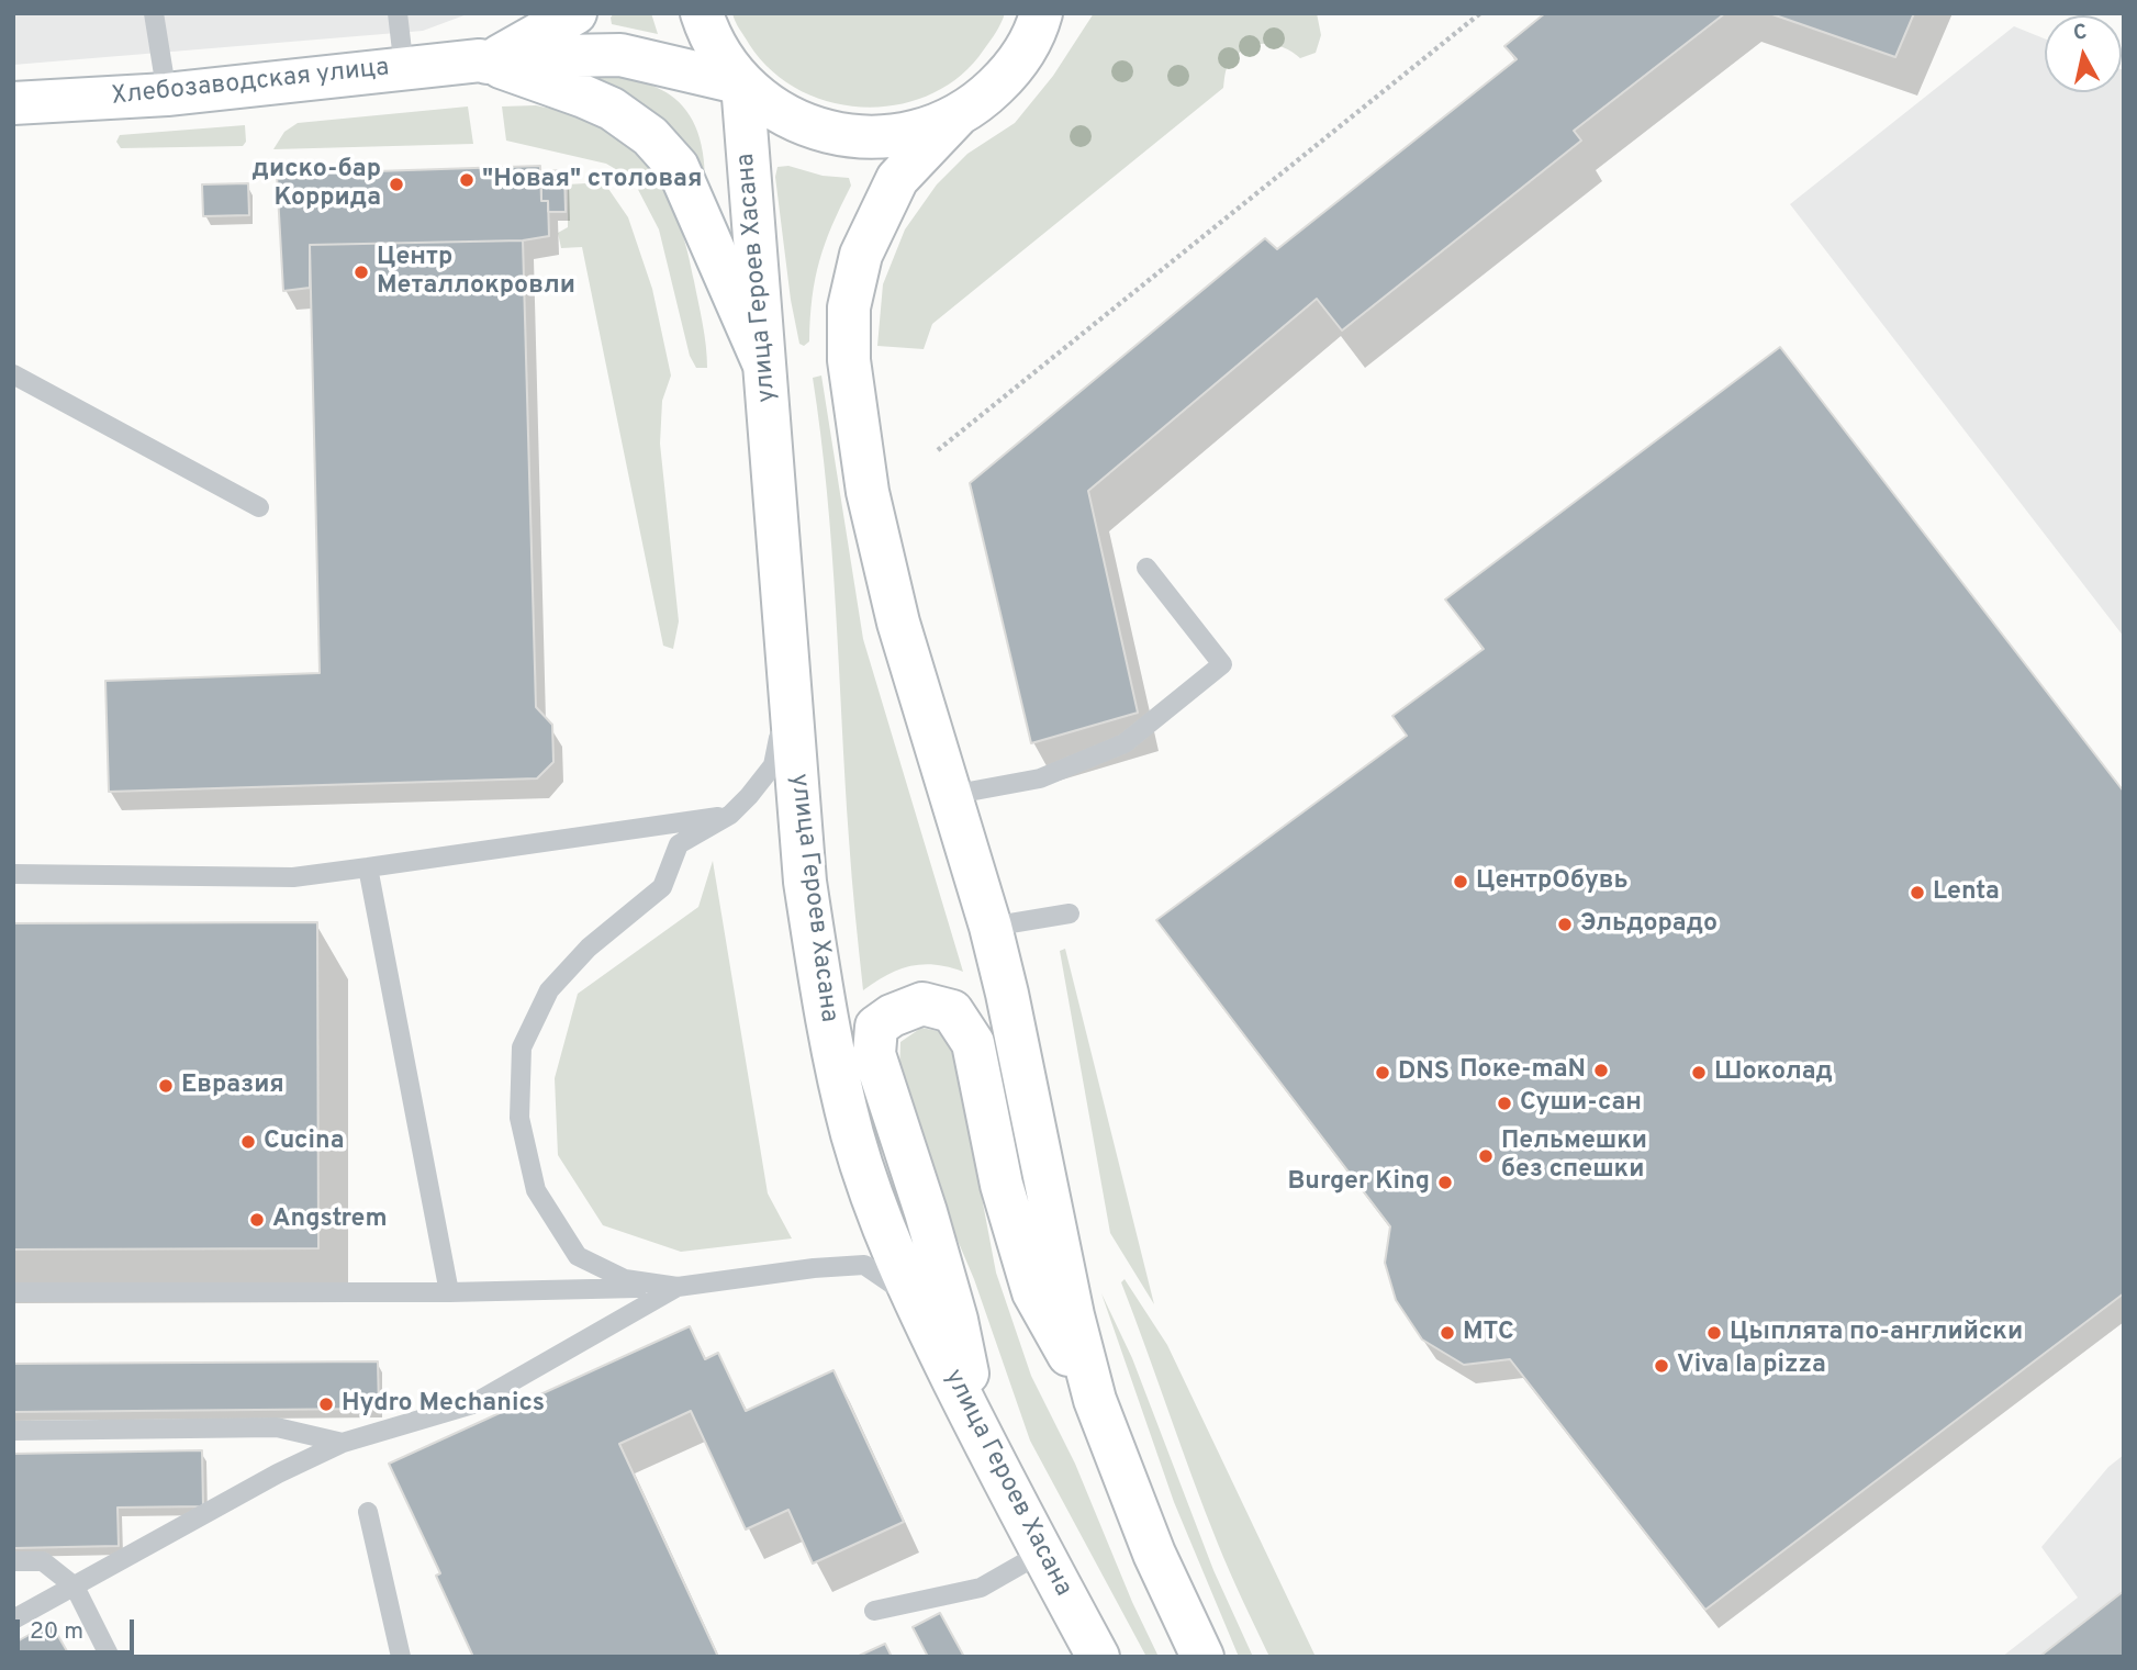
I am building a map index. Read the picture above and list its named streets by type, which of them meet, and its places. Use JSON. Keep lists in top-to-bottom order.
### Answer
{
  "streets": {
    "main road": ["Хлебозаводская улица", "улица Героев Хасана"]
  },
  "crossings": [
    ["Хлебозаводская улица", "улица Героев Хасана"]
  ],
  "places": [
    "\"Новая\" столовая",
    "диско-бар Коррида",
    "Центр Металлокровли",
    "ЦентрОбувь",
    "Lenta",
    "Эльдорадо",
    "Поке-maN",
    "DNS",
    "Шоколад",
    "Евразия",
    "Суши-сан",
    "Cucina",
    "Пельмешки без спешки",
    "Burger King",
    "Angstrem",
    "МТС",
    "Цыплята по-английски",
    "Viva la pizza",
    "Hydro Mechanics"
  ],
  "scale_bar": "20 m",
  "north": "top"
}
